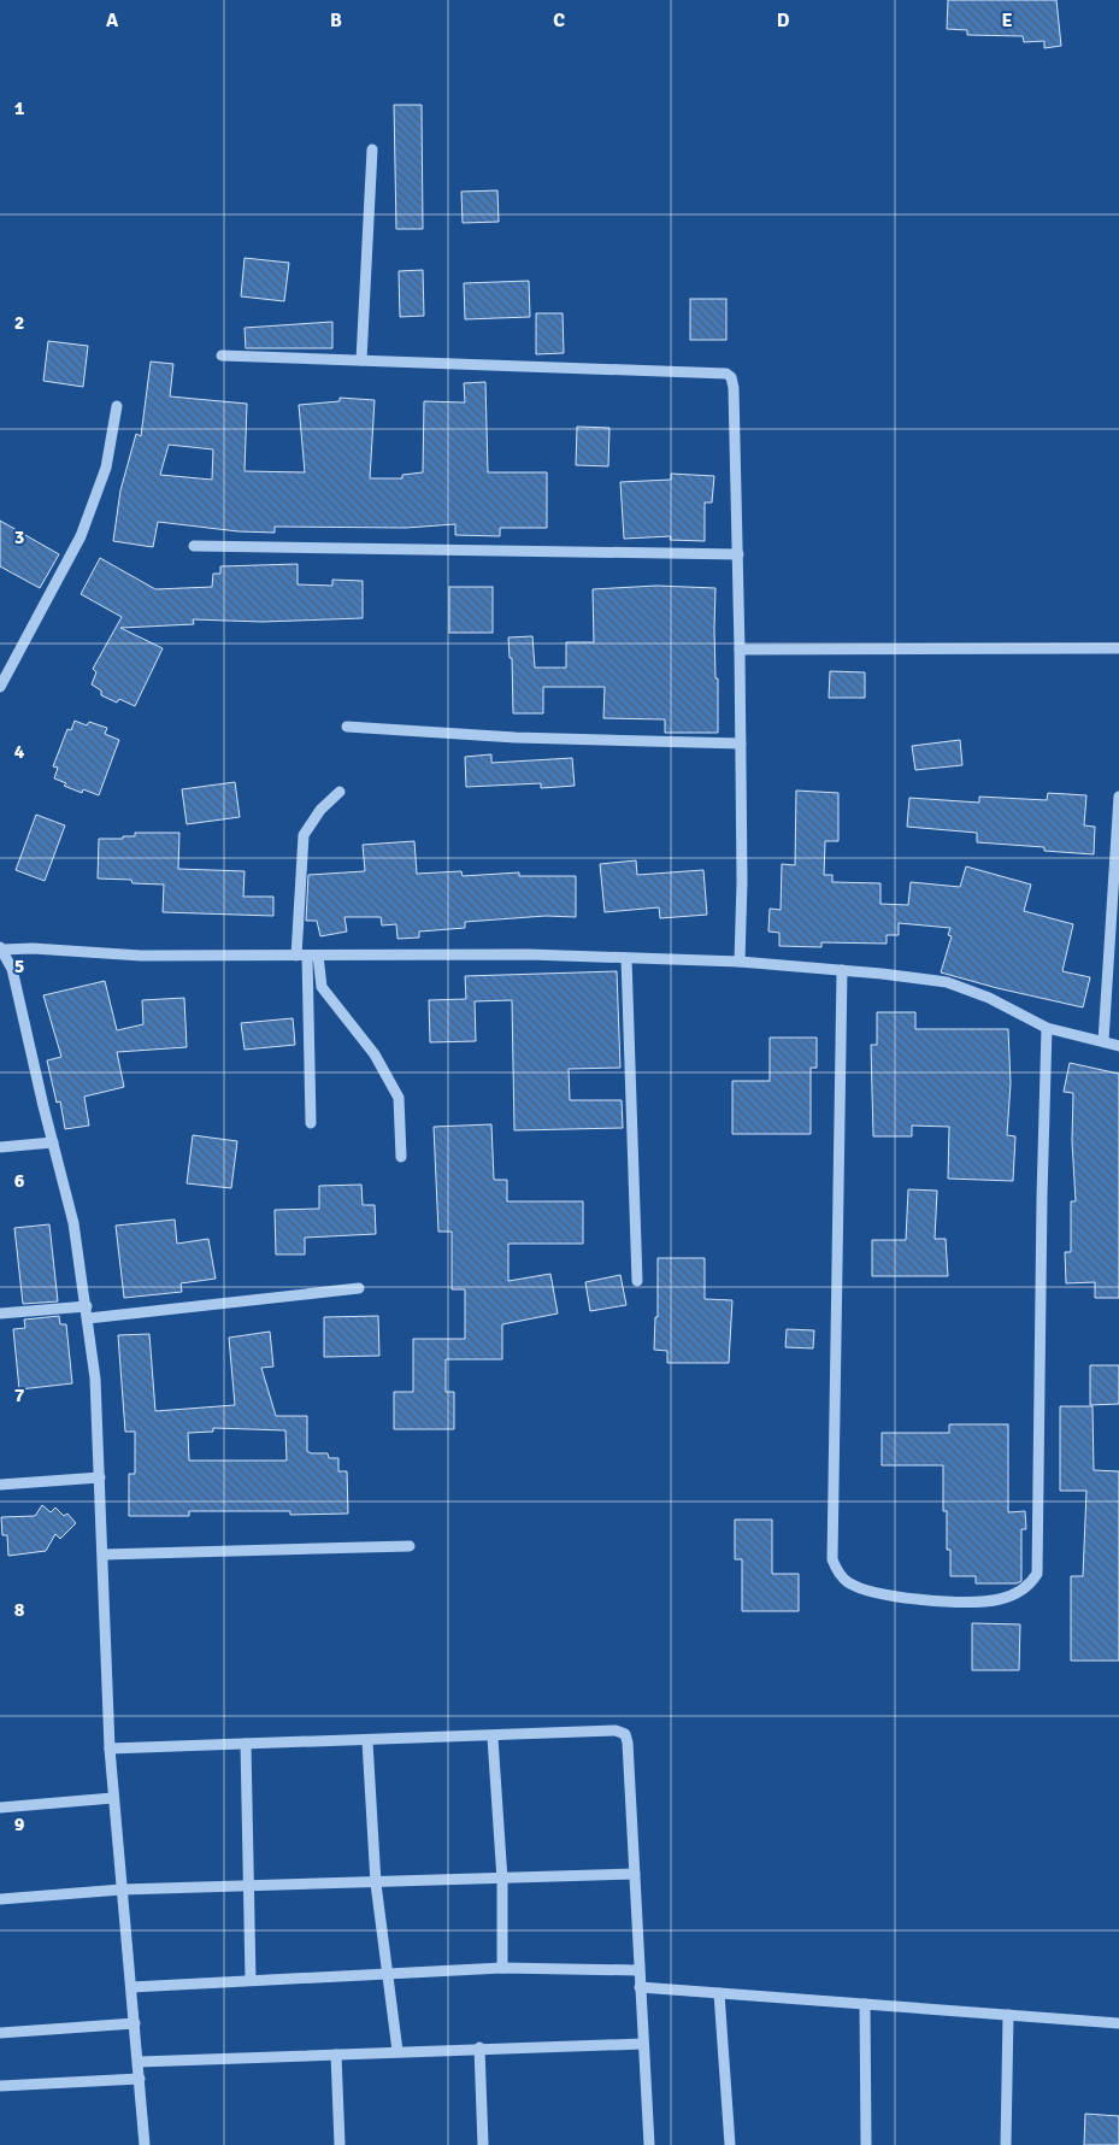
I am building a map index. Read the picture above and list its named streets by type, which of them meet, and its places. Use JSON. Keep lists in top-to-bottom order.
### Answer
{
  "grid": {
    "columns": [
      "A",
      "B",
      "C",
      "D",
      "E"
    ],
    "rows": [
      "1",
      "2",
      "3",
      "4",
      "5",
      "6",
      "7",
      "8",
      "9"
    ]
  }
}
